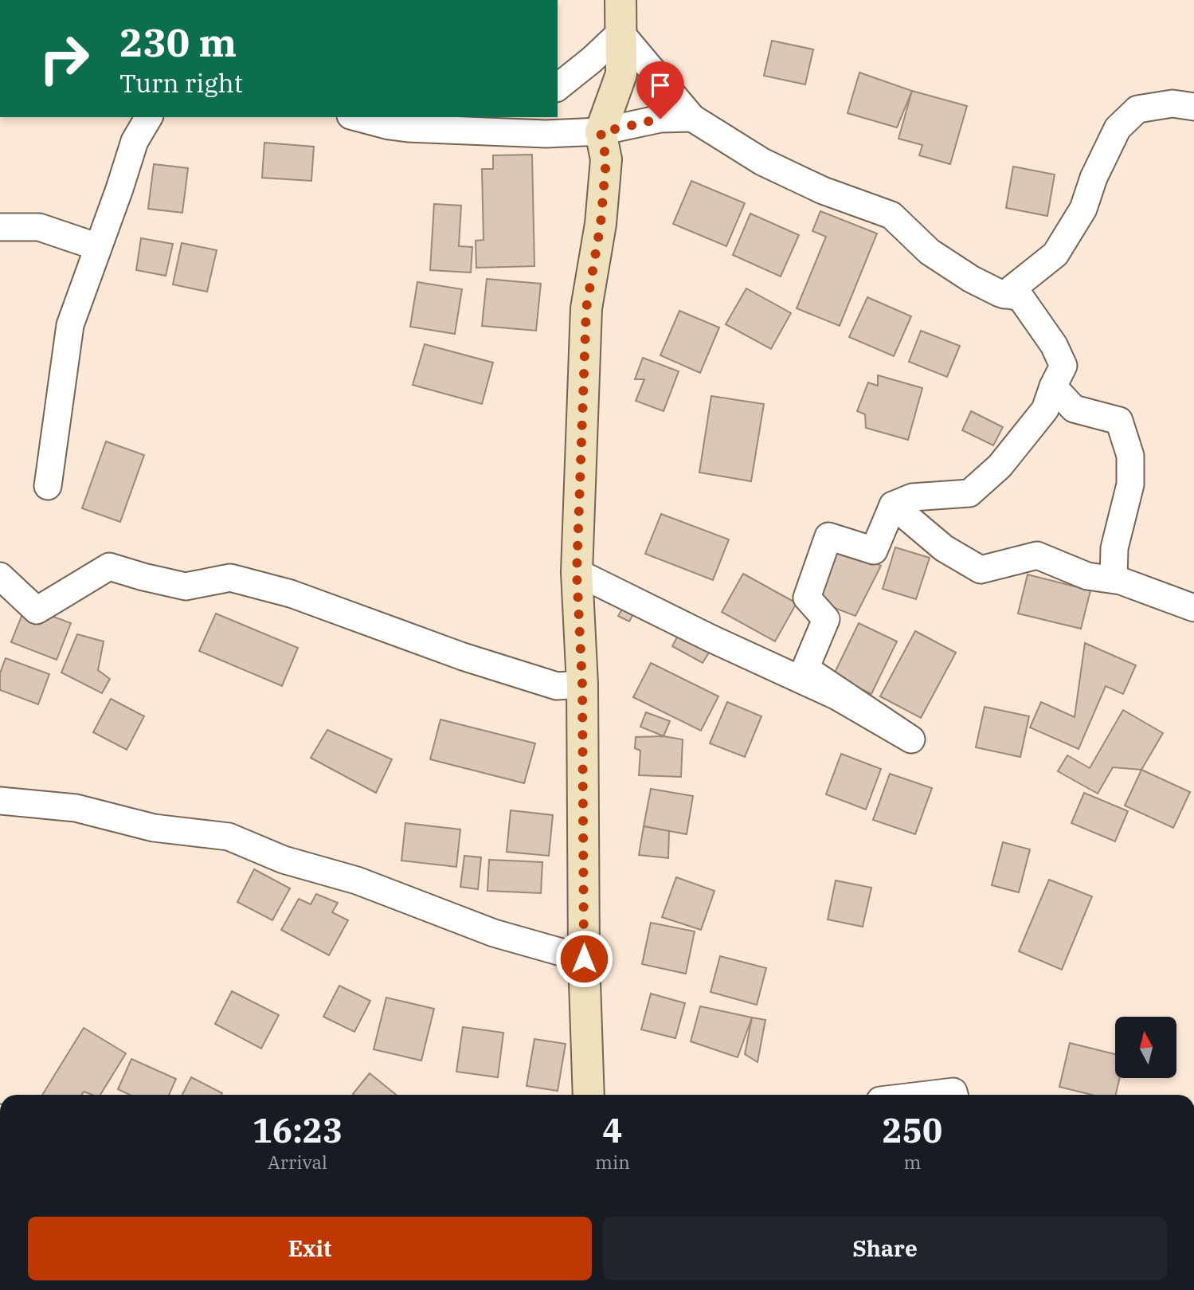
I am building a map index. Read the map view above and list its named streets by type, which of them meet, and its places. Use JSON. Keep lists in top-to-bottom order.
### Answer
{
  "north": "top",
  "page": {
    "turn": ["230 m", "Turn right"],
    "eta": [
      "16:23",
      "Arrival",
      "4",
      "min",
      "250",
      "m"
    ],
    "buttons": ["Exit", "Share"]
  }
}
